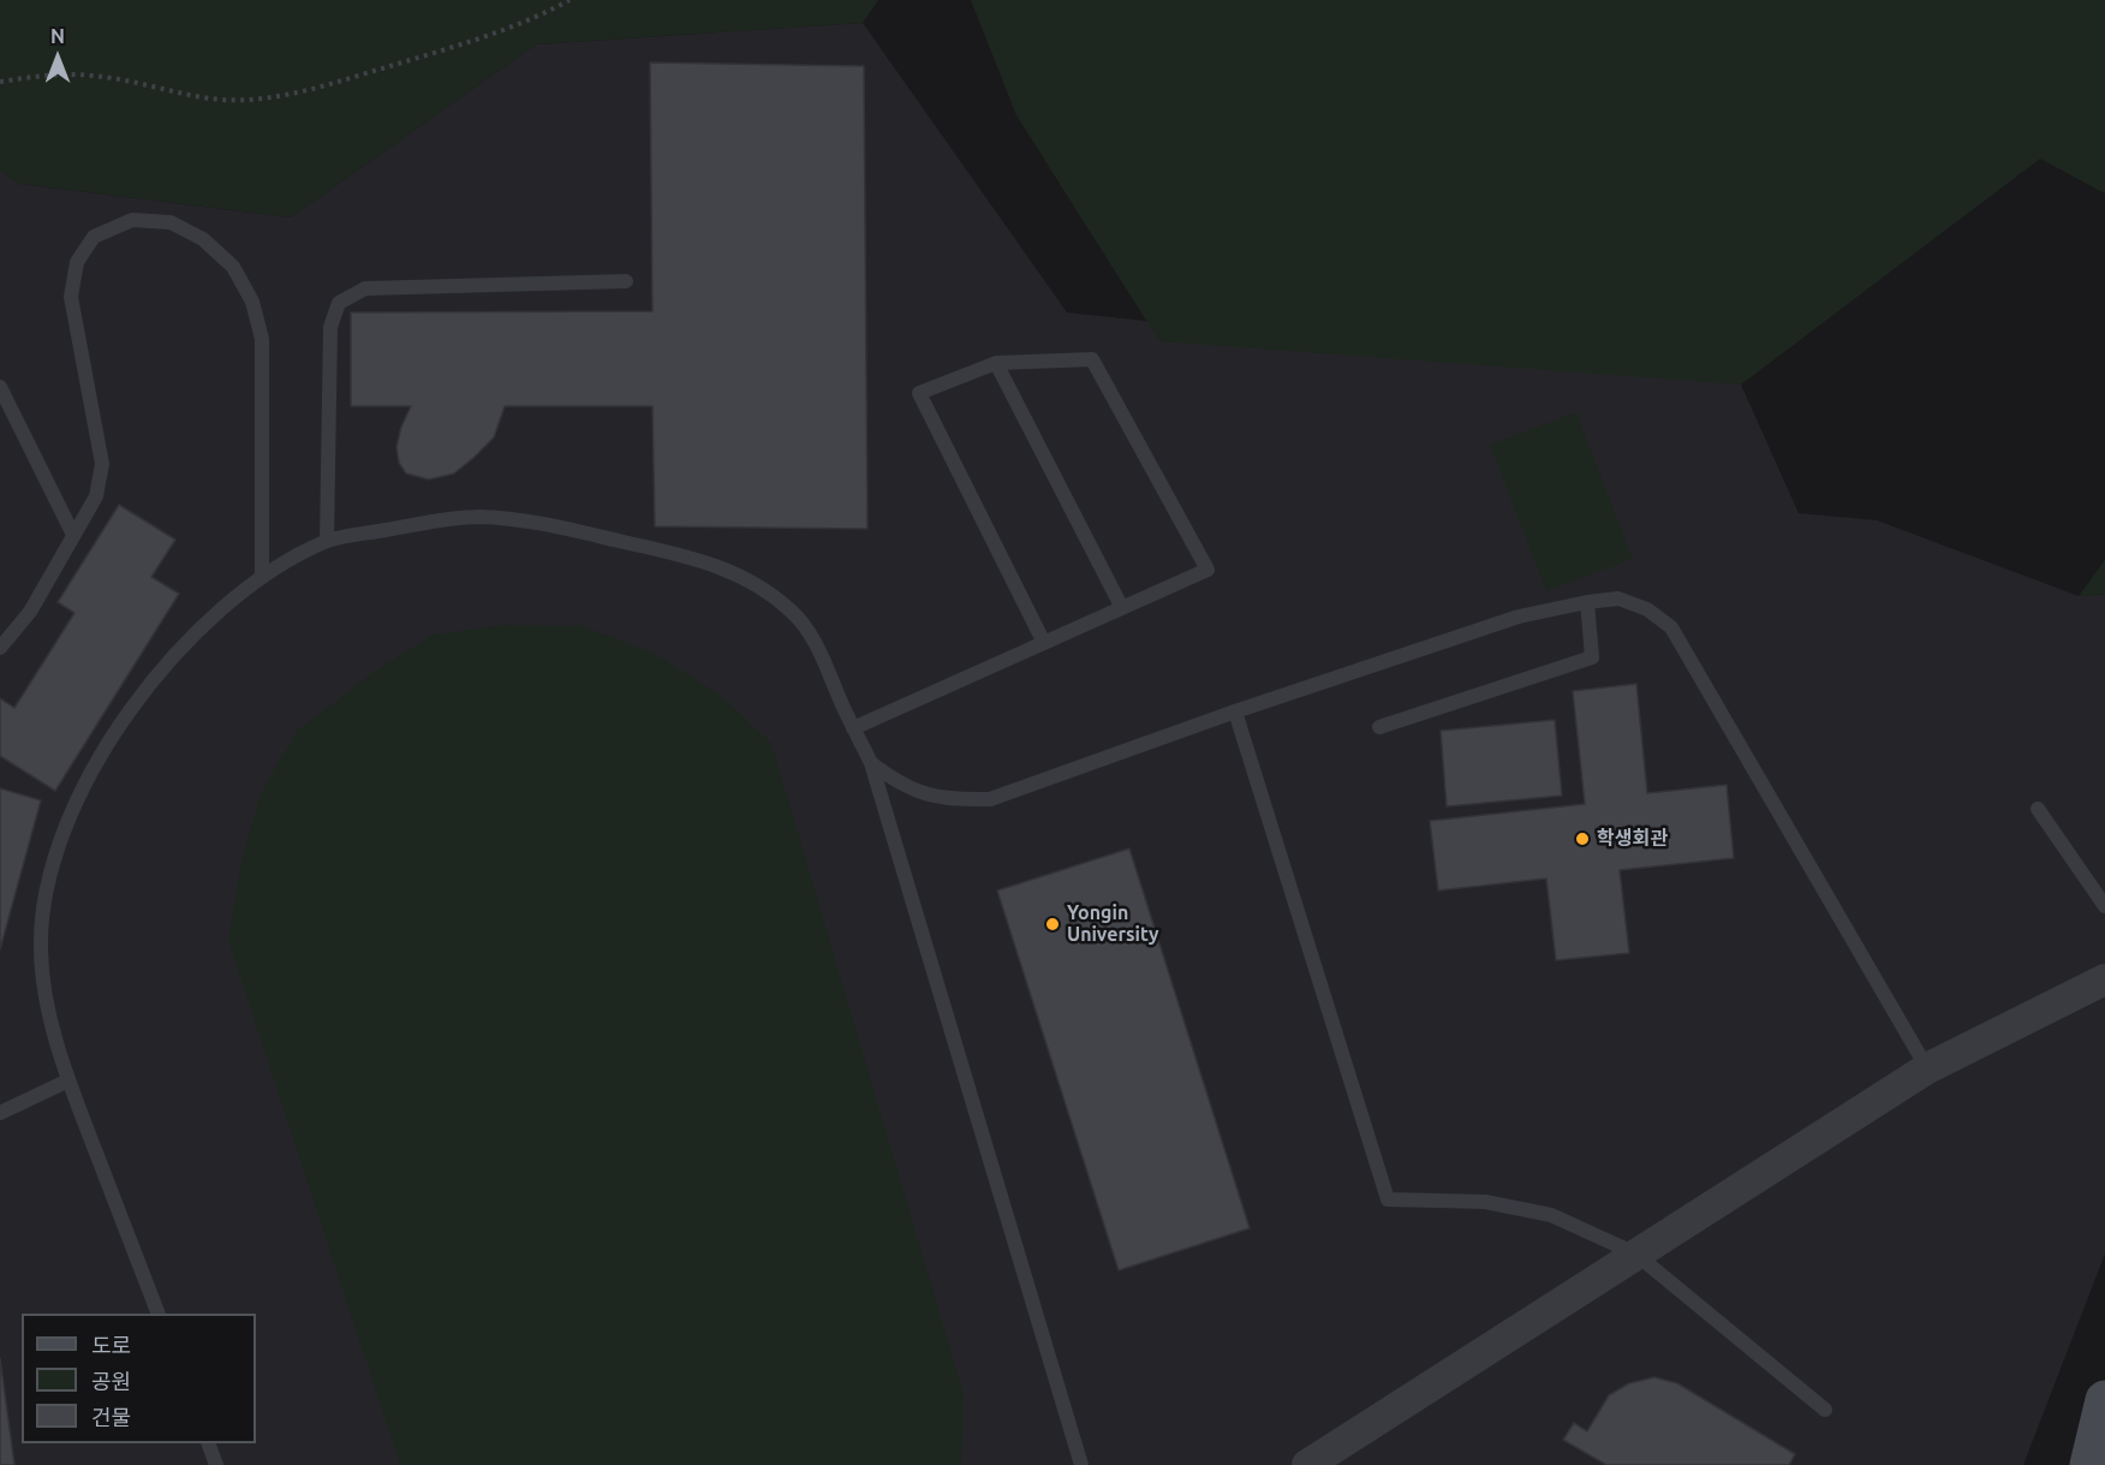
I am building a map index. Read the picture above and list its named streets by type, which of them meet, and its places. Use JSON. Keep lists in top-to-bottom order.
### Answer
{
  "places": ["학생회관", "Yongin University"],
  "legend": ["도로", "공원", "건물"],
  "north": "top"
}
